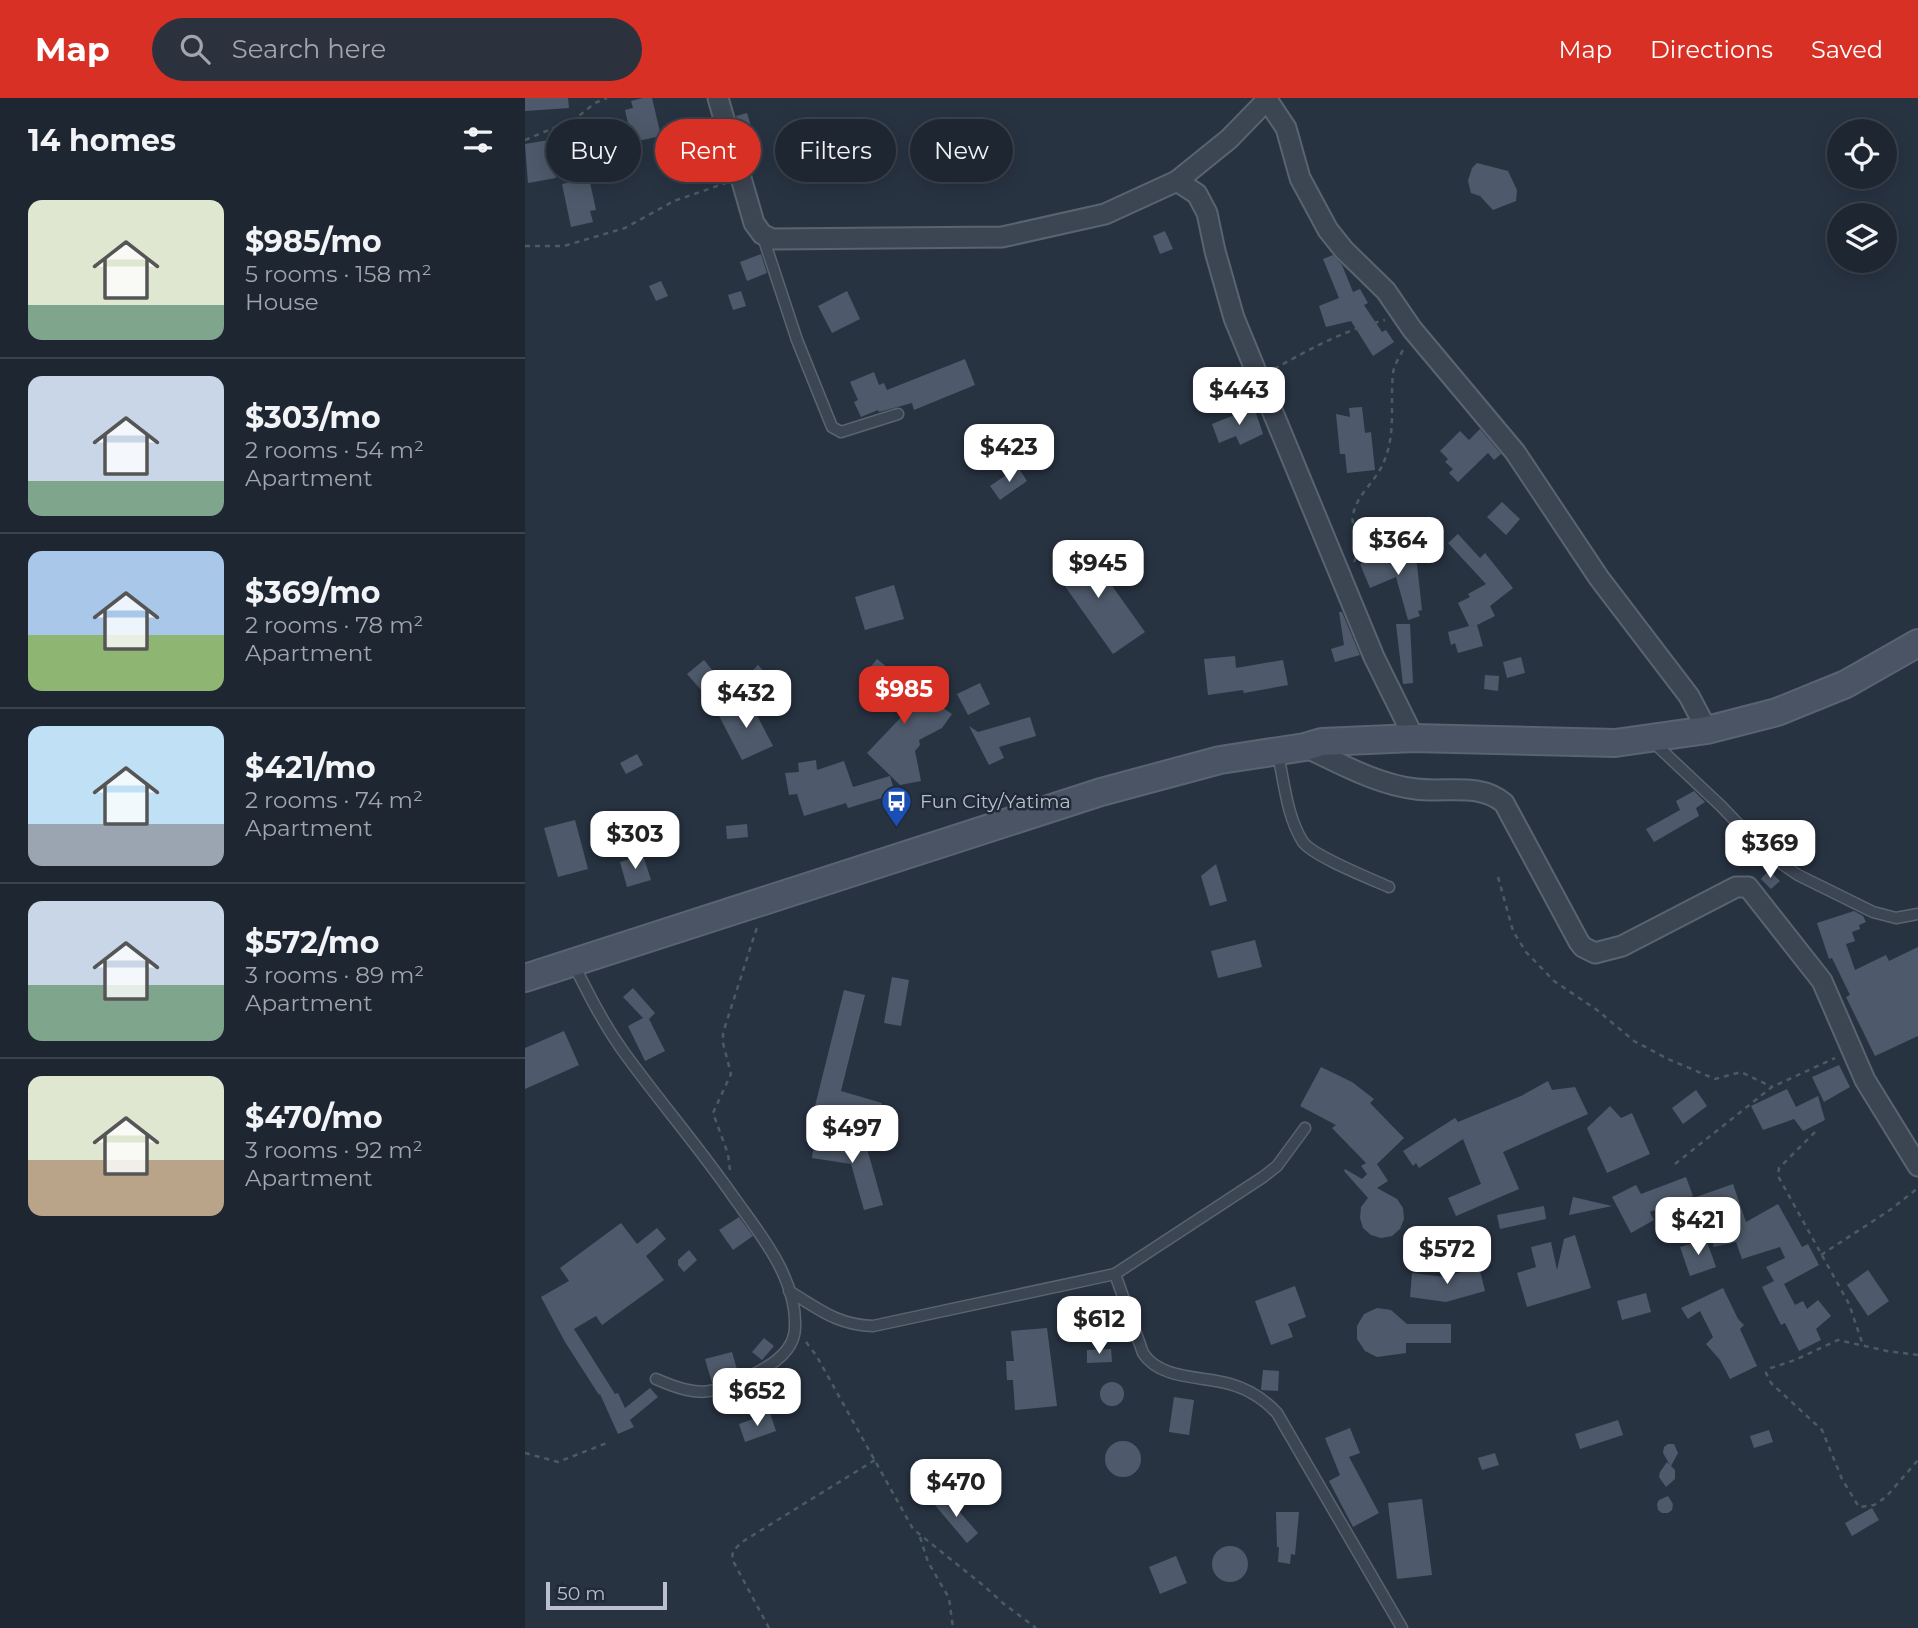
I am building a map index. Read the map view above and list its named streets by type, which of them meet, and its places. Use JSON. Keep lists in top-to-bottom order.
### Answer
{
  "places": {
    "bus stop": ["Fun City/Yatima"]
  },
  "scale_bar": "50 m",
  "page": {
    "header": "Map",
    "search": "Search here",
    "nav": ["Map", "Directions", "Saved"],
    "heading": "14 homes",
    "chip": [
      "Buy",
      "Rent",
      "Filters",
      "New"
    ],
    "list": [
      {
        "name": "$985/mo",
        "note": "5 rooms · 158 m² · House"
      },
      {
        "name": "$303/mo",
        "note": "2 rooms · 54 m² · Apartment"
      },
      {
        "name": "$369/mo",
        "note": "2 rooms · 78 m² · Apartment"
      },
      {
        "name": "$421/mo",
        "note": "2 rooms · 74 m² · Apartment"
      },
      {
        "name": "$572/mo",
        "note": "3 rooms · 89 m² · Apartment"
      },
      {
        "name": "$470/mo",
        "note": "3 rooms · 92 m² · Apartment"
      }
    ],
    "price": [
      "$443",
      "$423",
      "$364",
      "$945",
      "$985",
      "$432",
      "$303",
      "$369",
      "$497",
      "$421",
      "$572",
      "$612",
      "$652",
      "$470"
    ],
    "scale": "50 m"
  }
}
